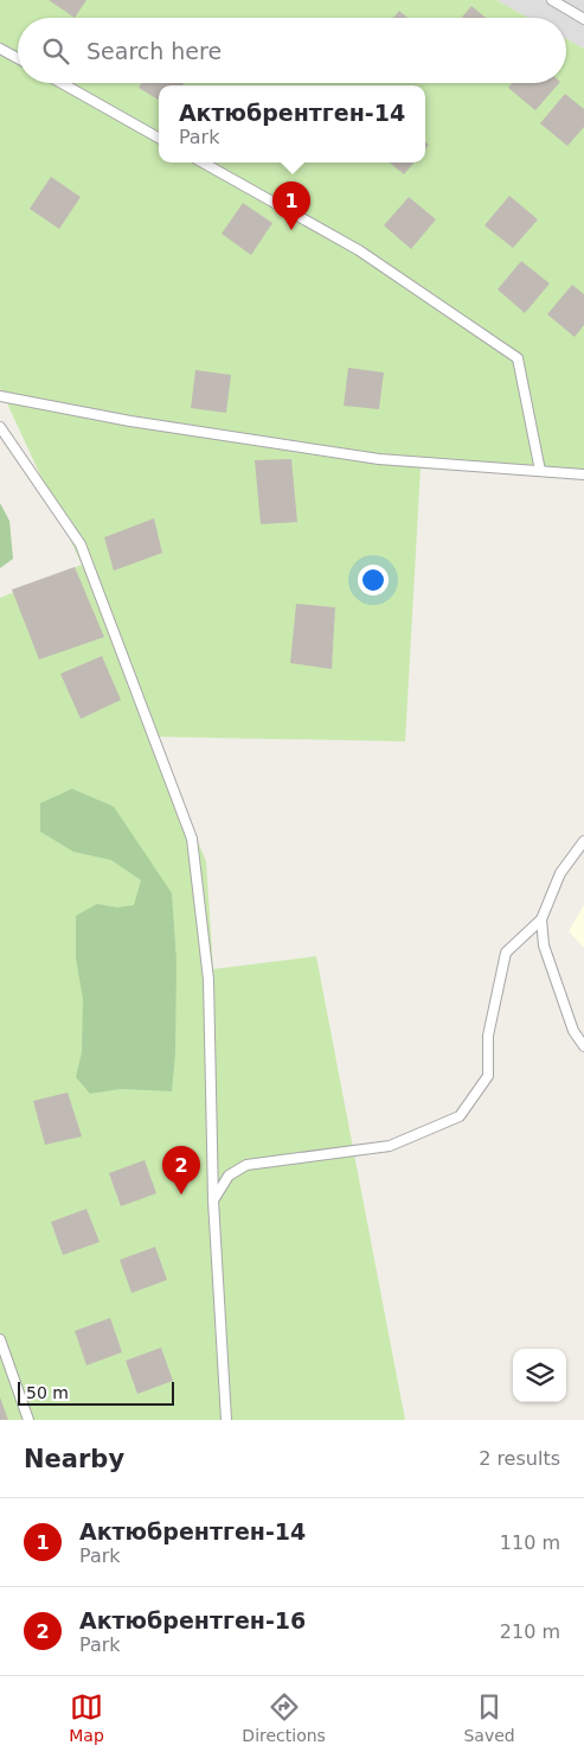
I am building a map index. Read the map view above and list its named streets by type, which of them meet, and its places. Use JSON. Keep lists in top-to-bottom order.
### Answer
{
  "scale_bar": "50 m",
  "page": {
    "search": "Search here",
    "popup": ["Актюбрентген-14", "Park"],
    "pins": ["1", "2"],
    "scale": "50 m",
    "heading": ["Nearby", "2 results"],
    "list": [
      {
        "mark": "1",
        "name": "Актюбрентген-14",
        "note": "Park",
        "value": "110 m"
      },
      {
        "mark": "2",
        "name": "Актюбрентген-16",
        "note": "Park",
        "value": "210 m"
      }
    ],
    "nav": ["Map", "Directions", "Saved"]
  }
}
